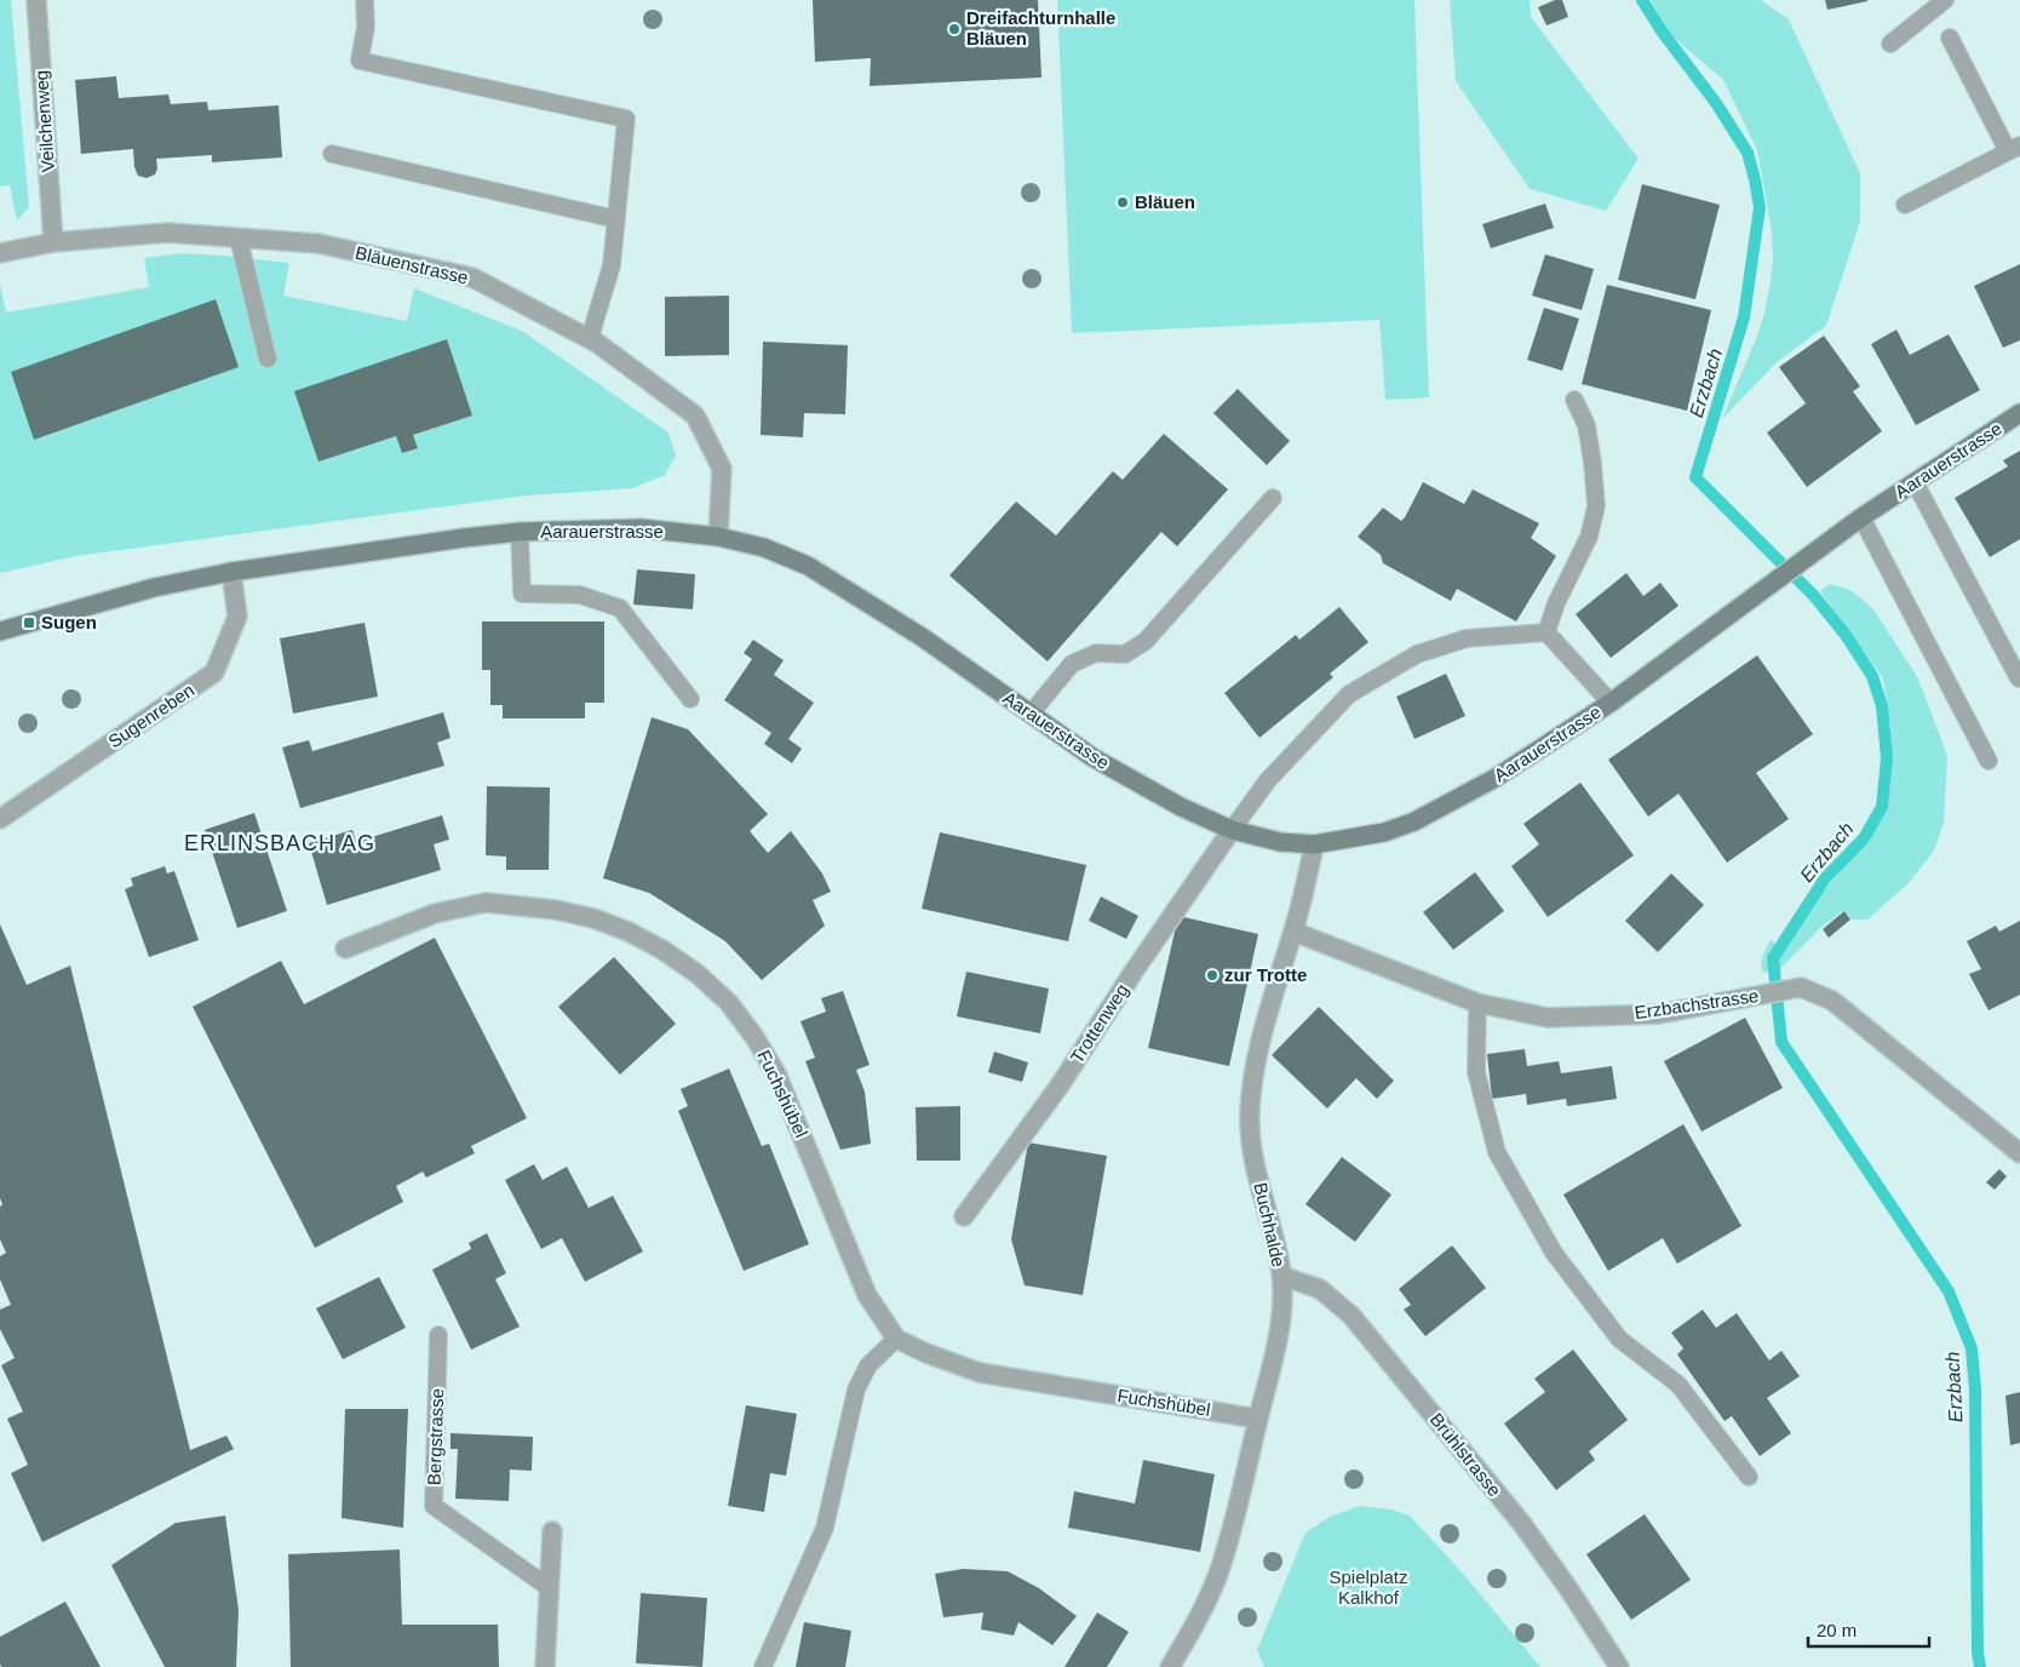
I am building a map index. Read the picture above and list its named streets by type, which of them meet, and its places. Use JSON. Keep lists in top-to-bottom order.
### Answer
{
  "streets": {
    "main road": ["Aarauerstrasse"],
    "street": [
      "Veilchenweg",
      "Bläuenstrasse",
      "Sugenreben",
      "Erzbachstrasse",
      "Trottenweg",
      "Fuchshübel",
      "Buchhalde",
      "Brühlstrasse"
    ],
    "lane": ["Bergstrasse"]
  },
  "crossings": [
    ["Veilchenweg", "Bläuenstrasse"],
    ["Bläuenstrasse", "Aarauerstrasse"],
    ["Aarauerstrasse", "Sugenreben"],
    ["Aarauerstrasse", "Trottenweg"],
    ["Aarauerstrasse", "Buchhalde"],
    ["Erzbachstrasse", "Buchhalde"],
    ["Fuchshübel", "Buchhalde"],
    ["Buchhalde", "Brühlstrasse"]
  ],
  "districts": ["ERLINSBACH AG"],
  "water": ["Erzbach"],
  "parks": ["Spielplatz Kalkhof"],
  "places": {
    "other": ["Dreifachturnhalle Bläuen", "Bläuen", "zur Trotte"],
    "transit": ["Sugen"]
  },
  "scale_bar": "20 m"
}
